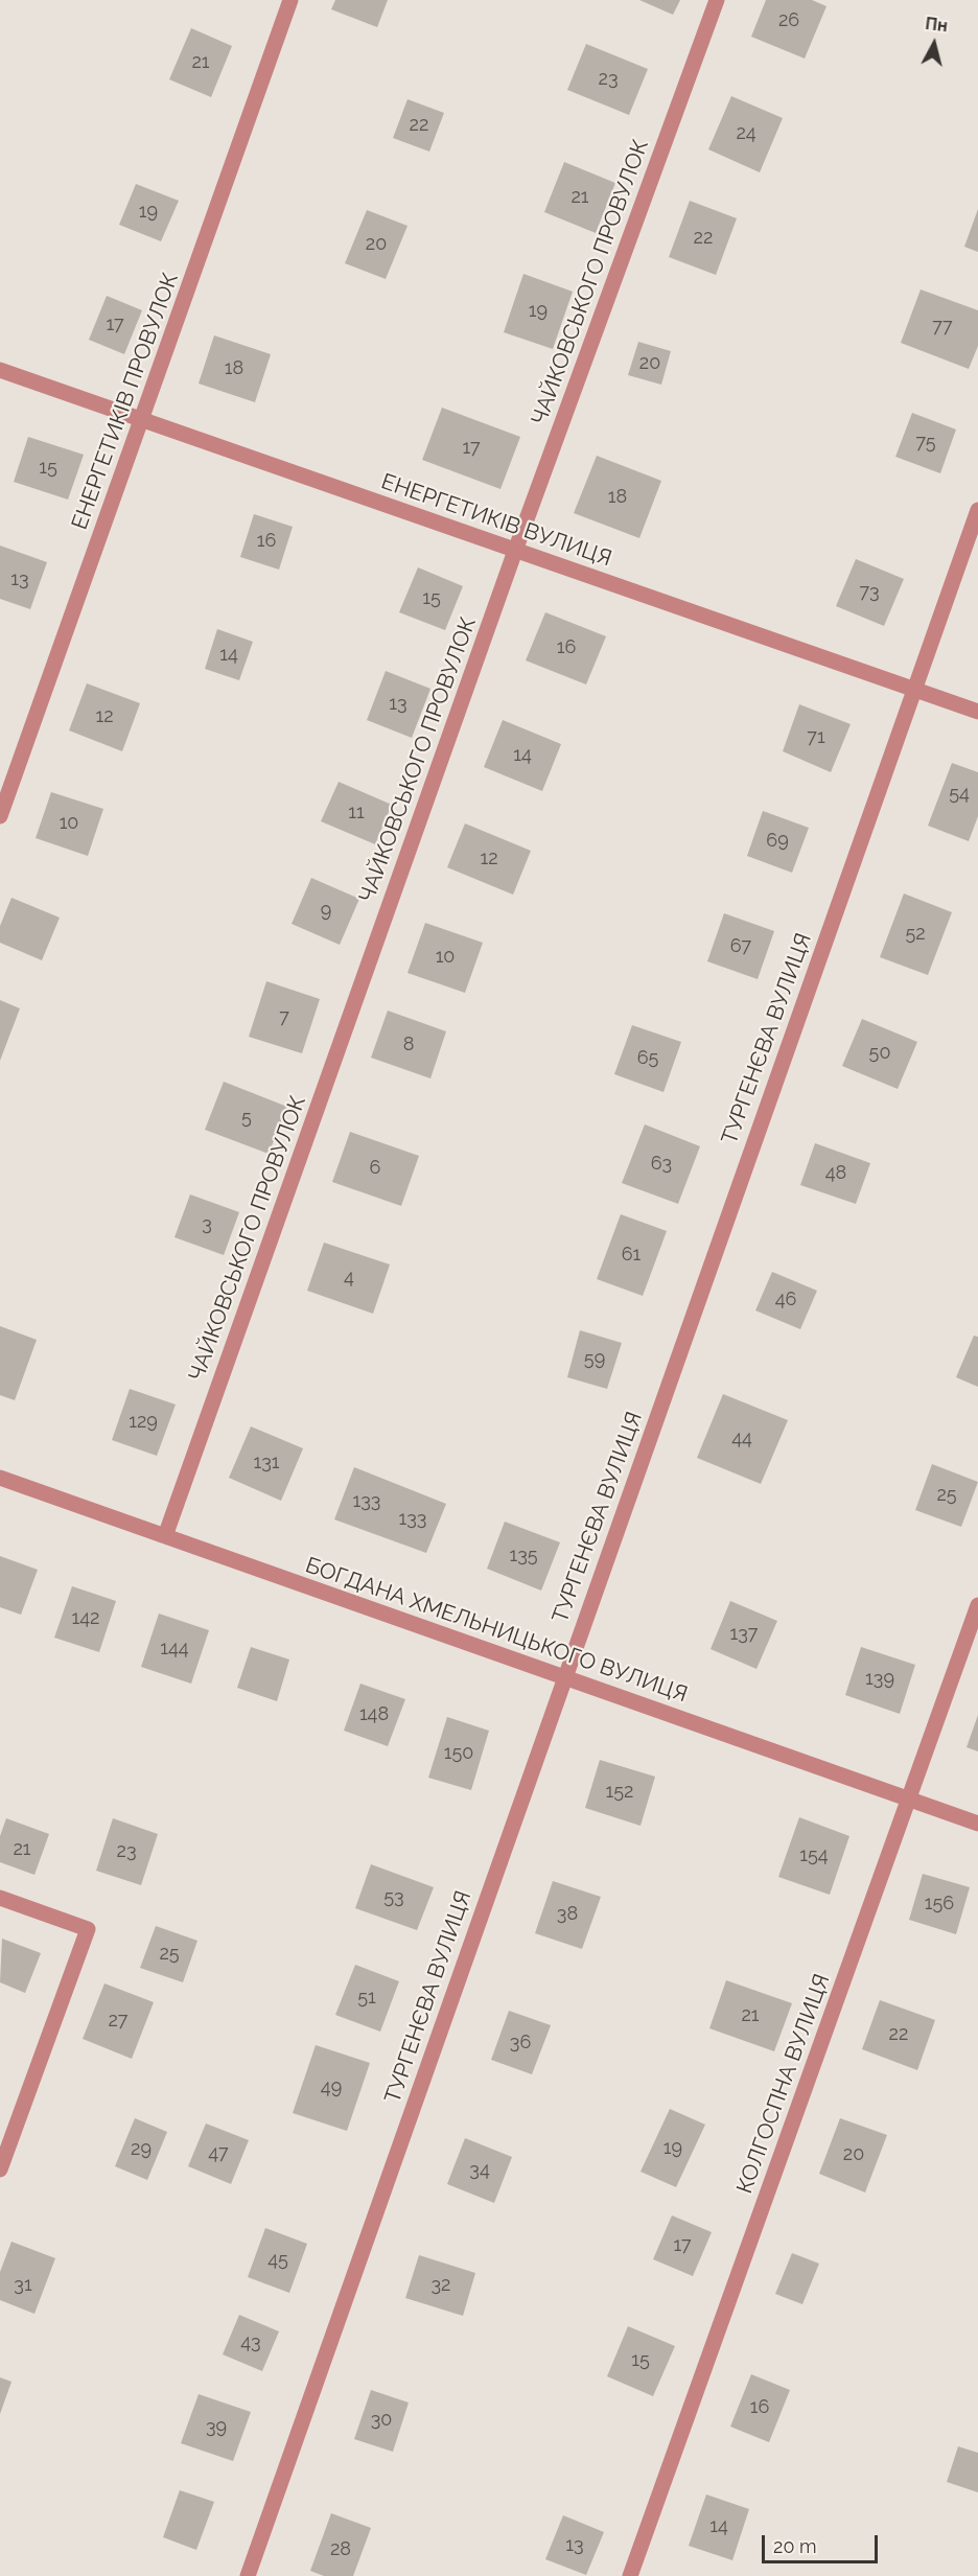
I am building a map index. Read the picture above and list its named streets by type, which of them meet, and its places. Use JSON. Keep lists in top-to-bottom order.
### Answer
{
  "streets": {
    "street": [
      "ЧАЙКОВСЬКОГО ПРОВУЛОК",
      "ЕНЕРГЕТИКІВ ПРОВУЛОК",
      "ЕНЕРГЕТИКІВ ВУЛИЦЯ",
      "ТУРГЕНЄВА ВУЛИЦЯ",
      "БОГДАНА ХМЕЛЬНИЦЬКОГО ВУЛИЦЯ",
      "КОЛГОСПНА ВУЛИЦЯ"
    ]
  },
  "crossings": [
    ["ЧАЙКОВСЬКОГО ПРОВУЛОК", "ЕНЕРГЕТИКІВ ВУЛИЦЯ"],
    ["ЧАЙКОВСЬКОГО ПРОВУЛОК", "БОГДАНА ХМЕЛЬНИЦЬКОГО ВУЛИЦЯ"],
    ["ЕНЕРГЕТИКІВ ПРОВУЛОК", "ЕНЕРГЕТИКІВ ВУЛИЦЯ"],
    ["ЕНЕРГЕТИКІВ ВУЛИЦЯ", "ТУРГЕНЄВА ВУЛИЦЯ"],
    ["ТУРГЕНЄВА ВУЛИЦЯ", "БОГДАНА ХМЕЛЬНИЦЬКОГО ВУЛИЦЯ"],
    ["БОГДАНА ХМЕЛЬНИЦЬКОГО ВУЛИЦЯ", "КОЛГОСПНА ВУЛИЦЯ"]
  ],
  "house_numbers": [
    "26",
    "21",
    "23",
    "22",
    "24",
    "21",
    "19",
    "22",
    "20",
    "19",
    "17",
    "77",
    "20",
    "18",
    "75",
    "17",
    "15",
    "18",
    "16",
    "13",
    "73",
    "15",
    "16",
    "14",
    "13",
    "12",
    "71",
    "14",
    "54",
    "11",
    "10",
    "69",
    "12",
    "9",
    "52",
    "67",
    "10",
    "7",
    "8",
    "50",
    "65",
    "5",
    "63",
    "6",
    "48",
    "3",
    "61",
    "4",
    "46",
    "59",
    "129",
    "44",
    "131",
    "25",
    "133",
    "133",
    "135",
    "142",
    "137",
    "144",
    "139",
    "148",
    "150",
    "152",
    "21",
    "23",
    "154",
    "53",
    "156",
    "38",
    "25",
    "51",
    "21",
    "27",
    "22",
    "36",
    "49",
    "19",
    "29",
    "47",
    "20",
    "34",
    "17",
    "45",
    "31",
    "32",
    "43",
    "15",
    "16",
    "30",
    "39",
    "14",
    "13",
    "28"
  ],
  "scale_bar": "20 m",
  "north": "top"
}
